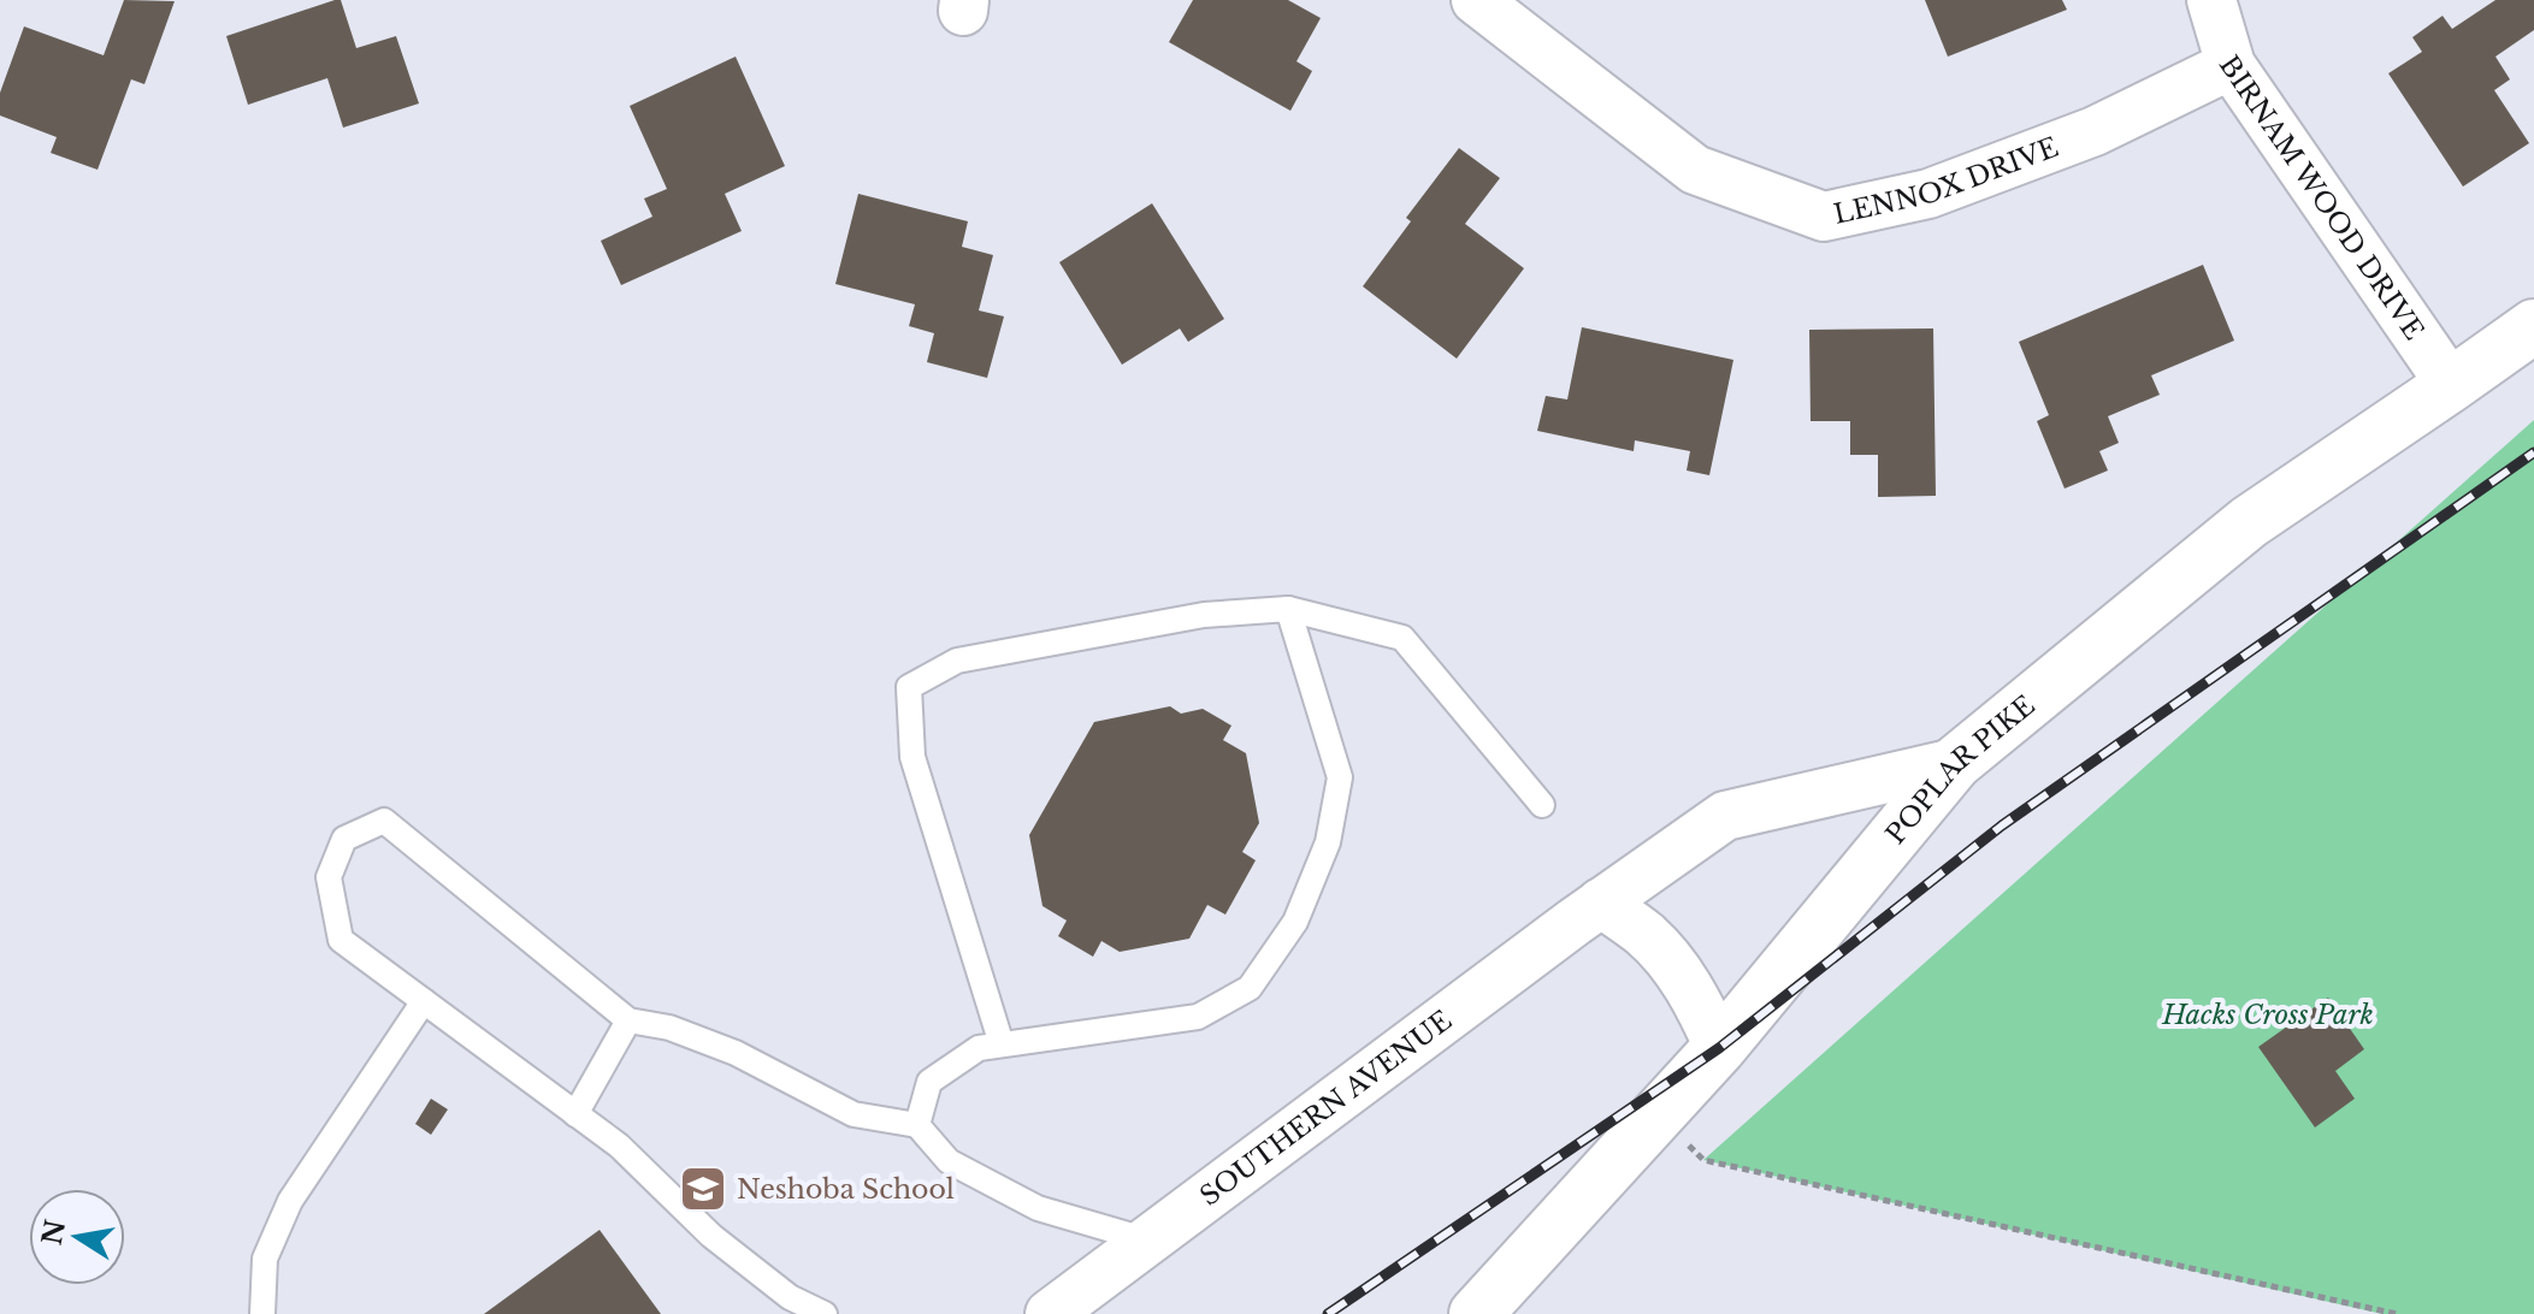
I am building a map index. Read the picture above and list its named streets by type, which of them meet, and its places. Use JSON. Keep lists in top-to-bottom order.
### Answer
{
  "streets": {
    "main road": ["POPLAR PIKE"],
    "street": ["LENNOX DRIVE", "BIRNAM WOOD DRIVE", "SOUTHERN AVENUE"]
  },
  "crossings": [
    ["LENNOX DRIVE", "BIRNAM WOOD DRIVE"],
    ["BIRNAM WOOD DRIVE", "POPLAR PIKE"],
    ["POPLAR PIKE", "SOUTHERN AVENUE"]
  ],
  "parks": ["Hacks Cross Park"],
  "places": {
    "school or university": ["Neshoba School"]
  },
  "north": "left"
}
